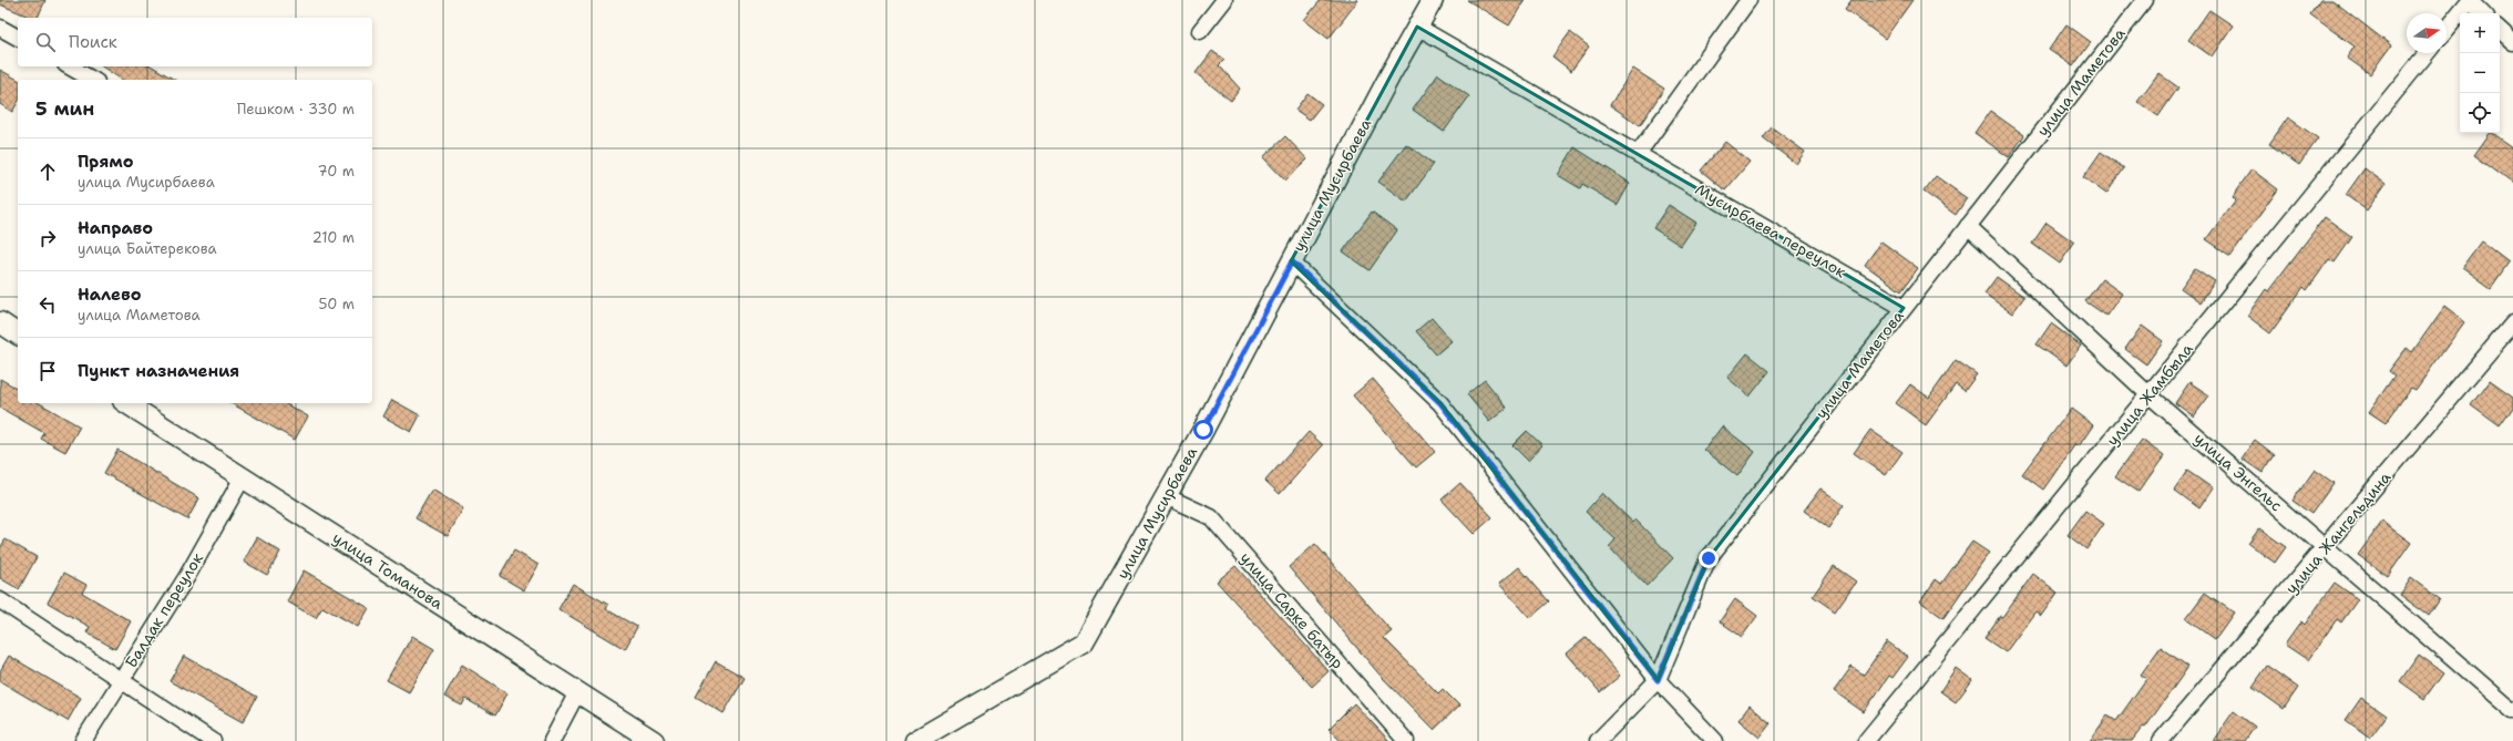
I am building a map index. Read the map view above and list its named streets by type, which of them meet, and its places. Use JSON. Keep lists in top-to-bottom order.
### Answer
{
  "streets": {
    "street": [
      "улица Маметова",
      "улица Мусирбаева",
      "Мусирбаева переулок",
      "улица Жамбыла",
      "улица Энгельс",
      "улица Жангельдина",
      "улица Томанова",
      "Балдак переулок",
      "улица Сарке батыр"
    ]
  },
  "crossings": [
    ["улица Маметова", "Мусирбаева переулок"],
    ["улица Маметова", "улица Энгельс"],
    ["улица Мусирбаева", "Мусирбаева переулок"],
    ["улица Мусирбаева", "улица Сарке батыр"],
    ["улица Жамбыла", "улица Энгельс"],
    ["улица Энгельс", "улица Жангельдина"],
    ["улица Томанова", "Балдак переулок"]
  ],
  "north": "right",
  "page": {
    "map_buttons": ["+", "−"],
    "search": "Поиск",
    "heading": ["5 мин", "Пешком · 330 m"],
    "list": [
      ["Прямо", "улица Мусирбаева", "70 m"],
      ["Направо", "улица Байтерекова", "210 m"],
      ["Налево", "улица Маметова", "50 m"],
      "Пункт назначения"
    ]
  }
}
